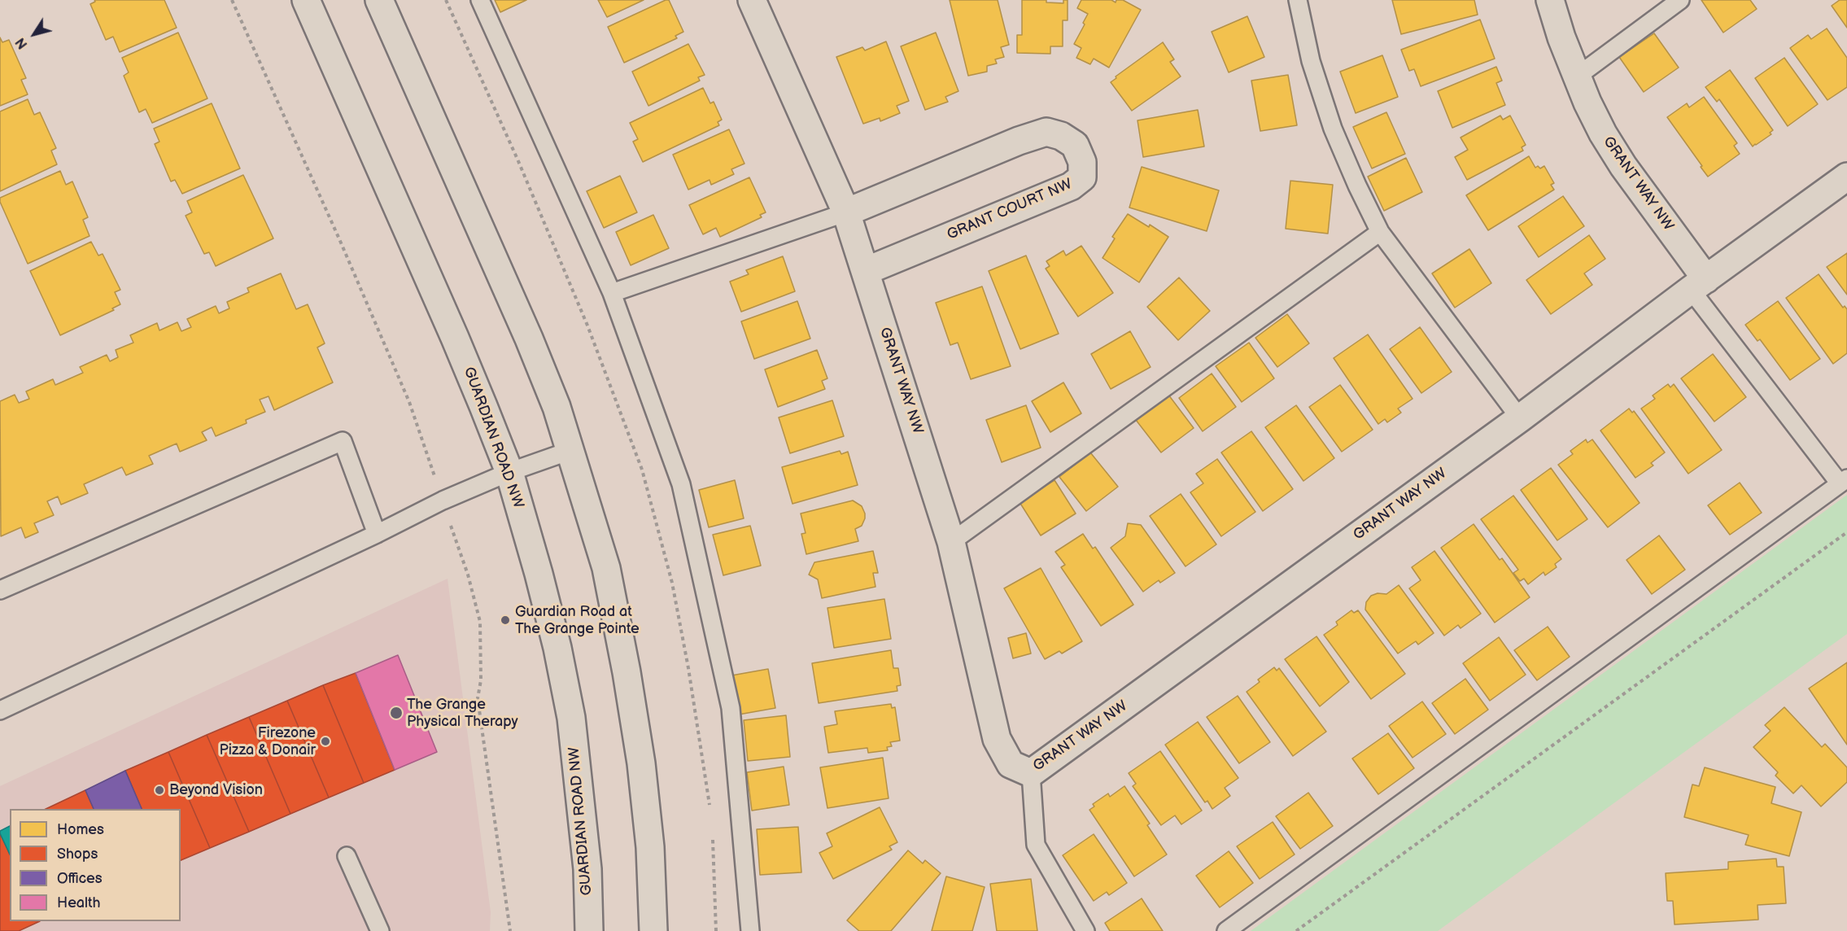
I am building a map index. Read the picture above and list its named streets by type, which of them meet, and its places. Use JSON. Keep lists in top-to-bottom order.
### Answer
{
  "streets": {
    "street": ["GRANT WAY NW", "GRANT COURT NW", "GUARDIAN ROAD NW"]
  },
  "crossings": [
    ["GRANT WAY NW", "GRANT COURT NW"]
  ],
  "places": [
    "Guardian Road at The Grange Pointe",
    "The Grange Physical Therapy",
    "Firezone Pizza & Donair",
    "Beyond Vision"
  ],
  "legend": [
    "Homes",
    "Shops",
    "Offices",
    "Health"
  ],
  "north": "bottom left"
}
